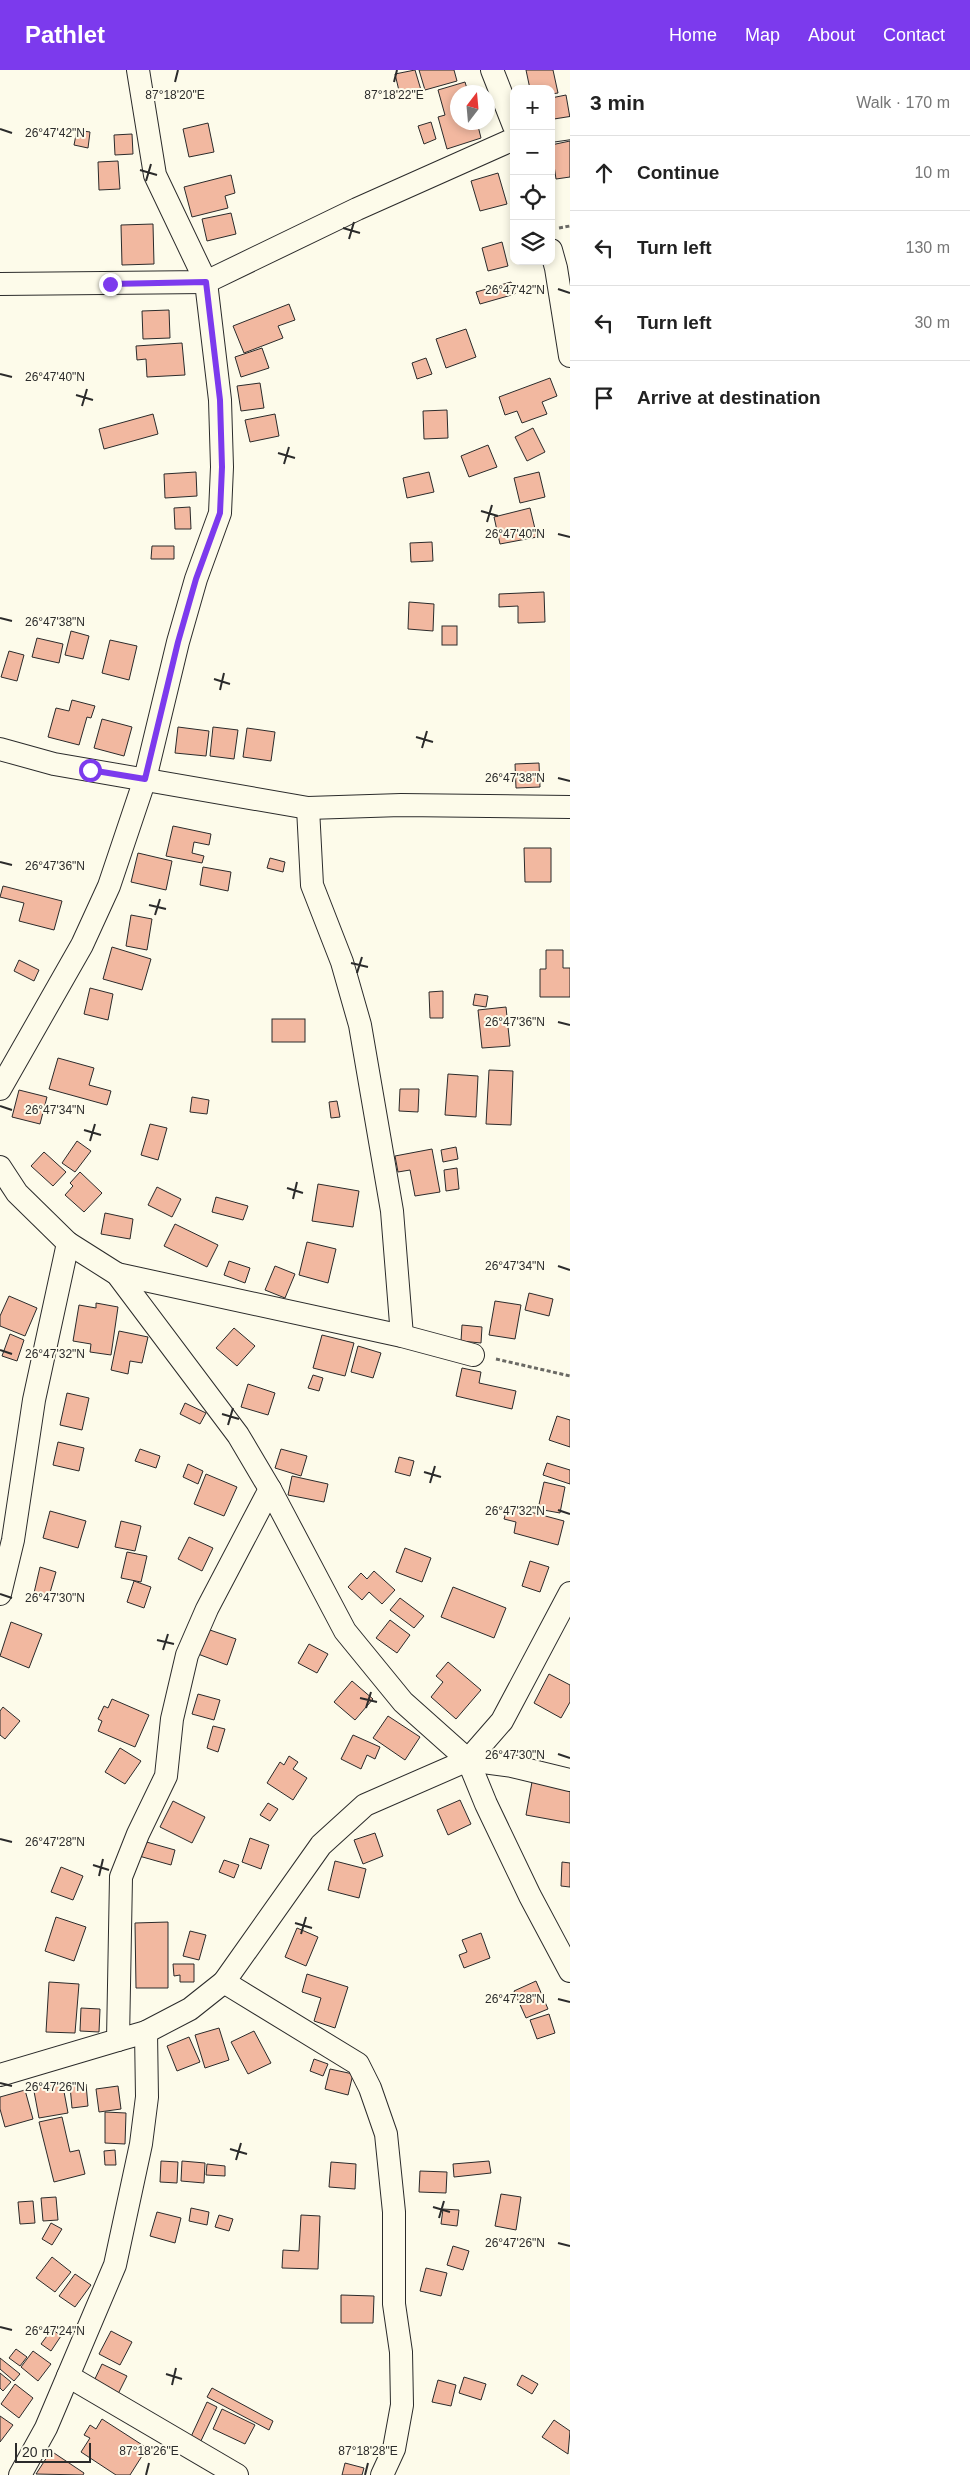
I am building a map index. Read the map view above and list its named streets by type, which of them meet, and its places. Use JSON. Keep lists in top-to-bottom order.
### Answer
{
  "scale_bar": "20 m",
  "north": "top",
  "page": {
    "header": "Pathlet",
    "nav": [
      "Home",
      "Map",
      "About",
      "Contact"
    ],
    "heading": ["3 min", "Walk · 170 m"],
    "map_buttons": ["+", "−"],
    "list": [
      ["Continue", "10 m"],
      ["Turn left", "130 m"],
      ["Turn left", "30 m"],
      "Arrive at destination"
    ],
    "scale": "20 m"
  },
  "coordinates": [
    "87°18'20\"E",
    "87°18'22\"E",
    "26°47'42\"N",
    "26°47'40\"N",
    "26°47'38\"N",
    "26°47'36\"N",
    "26°47'34\"N",
    "26°47'32\"N",
    "26°47'30\"N",
    "26°47'28\"N",
    "26°47'26\"N",
    "26°47'24\"N",
    "87°18'26\"E",
    "87°18'28\"E"
  ]
}
